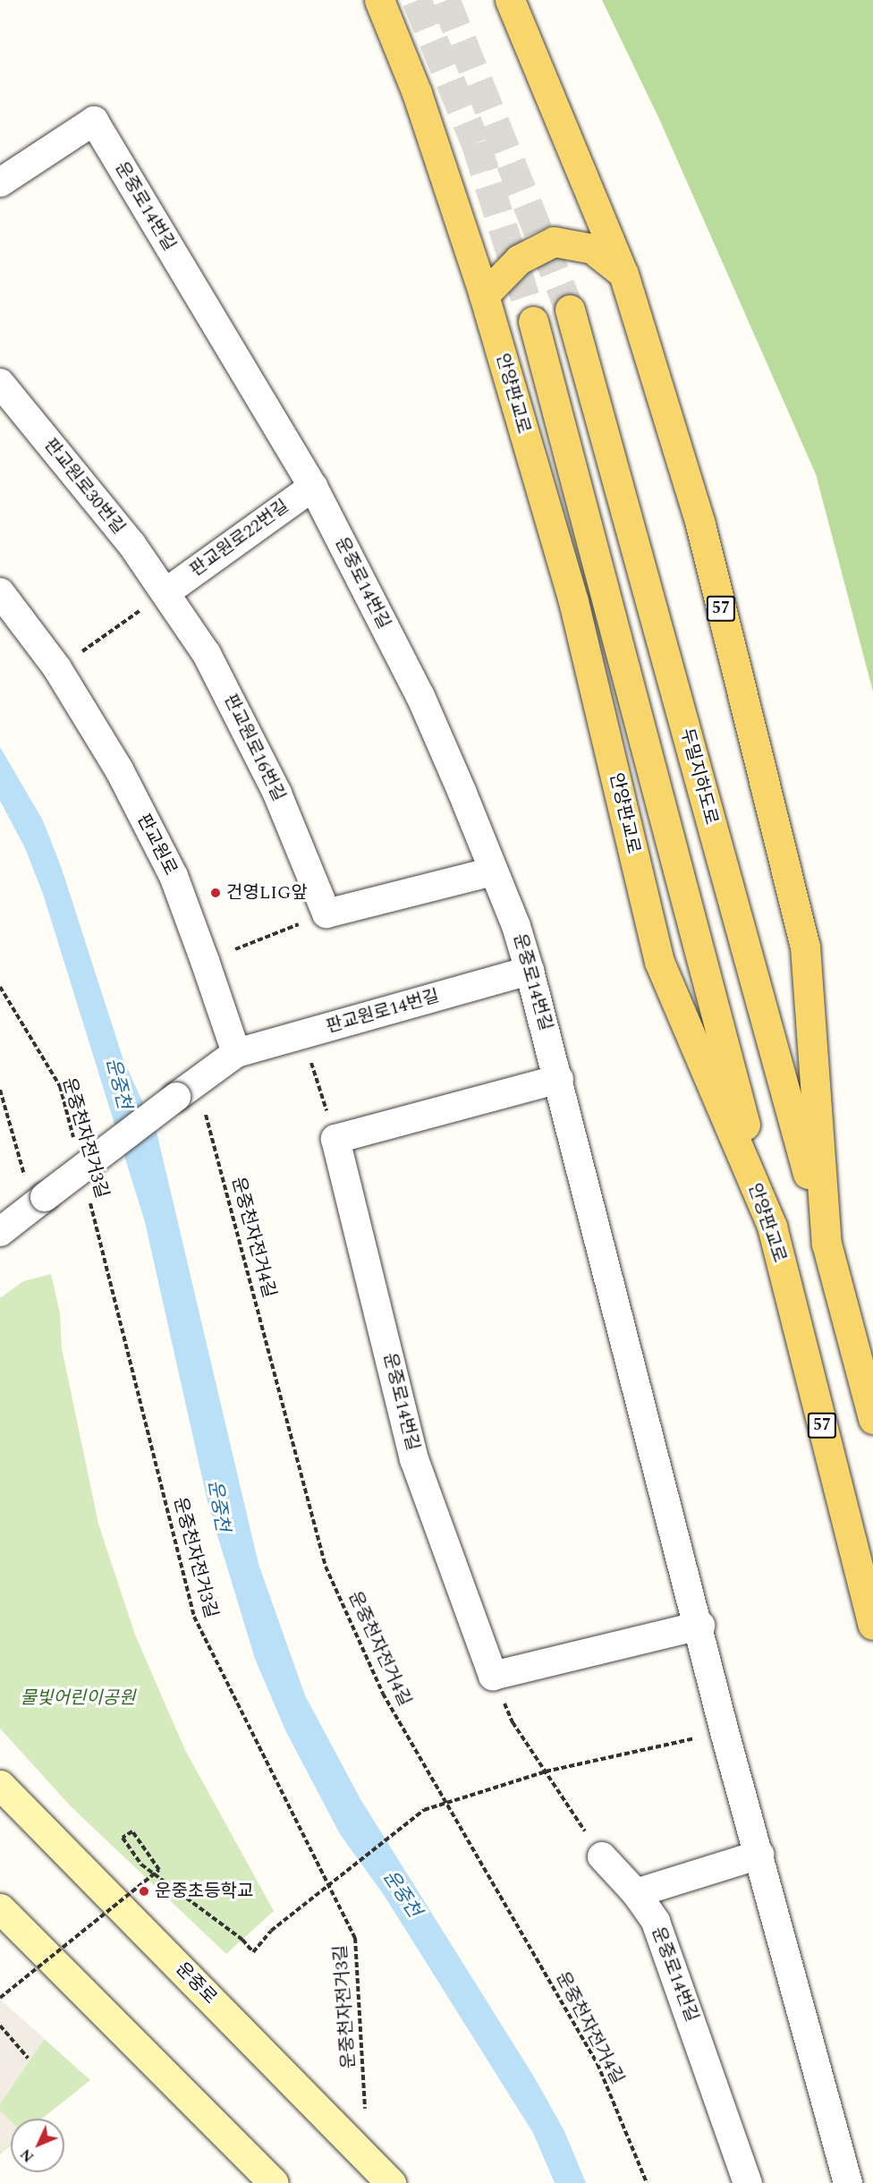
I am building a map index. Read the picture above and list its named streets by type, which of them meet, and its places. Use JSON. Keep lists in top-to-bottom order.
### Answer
{
  "streets": {
    "main road": [
      "안양판교로",
      "57",
      "두밀지하도로",
      "운중로"
    ],
    "street": [
      "운중로14번길",
      "판교원로30번길",
      "판교원로22번길",
      "판교원로16번길",
      "판교원로",
      "판교원로14번길"
    ],
    "path": ["운중천자전거3길", "운중천자전거4길"]
  },
  "crossings": [
    ["운중로14번길", "판교원로22번길"],
    ["운중로14번길", "판교원로14번길"],
    ["안양판교로", "57"],
    ["판교원로30번길", "판교원로22번길"],
    ["판교원로30번길", "판교원로16번길"],
    ["판교원로22번길", "판교원로16번길"],
    ["57", "두밀지하도로"],
    ["판교원로", "판교원로14번길"],
    ["운중천자전거3길", "운중로"]
  ],
  "water": ["운중천"],
  "parks": ["물빛어린이공원"],
  "places": ["건영LIG앞", "운중초등학교"],
  "north": "bottom left"
}
